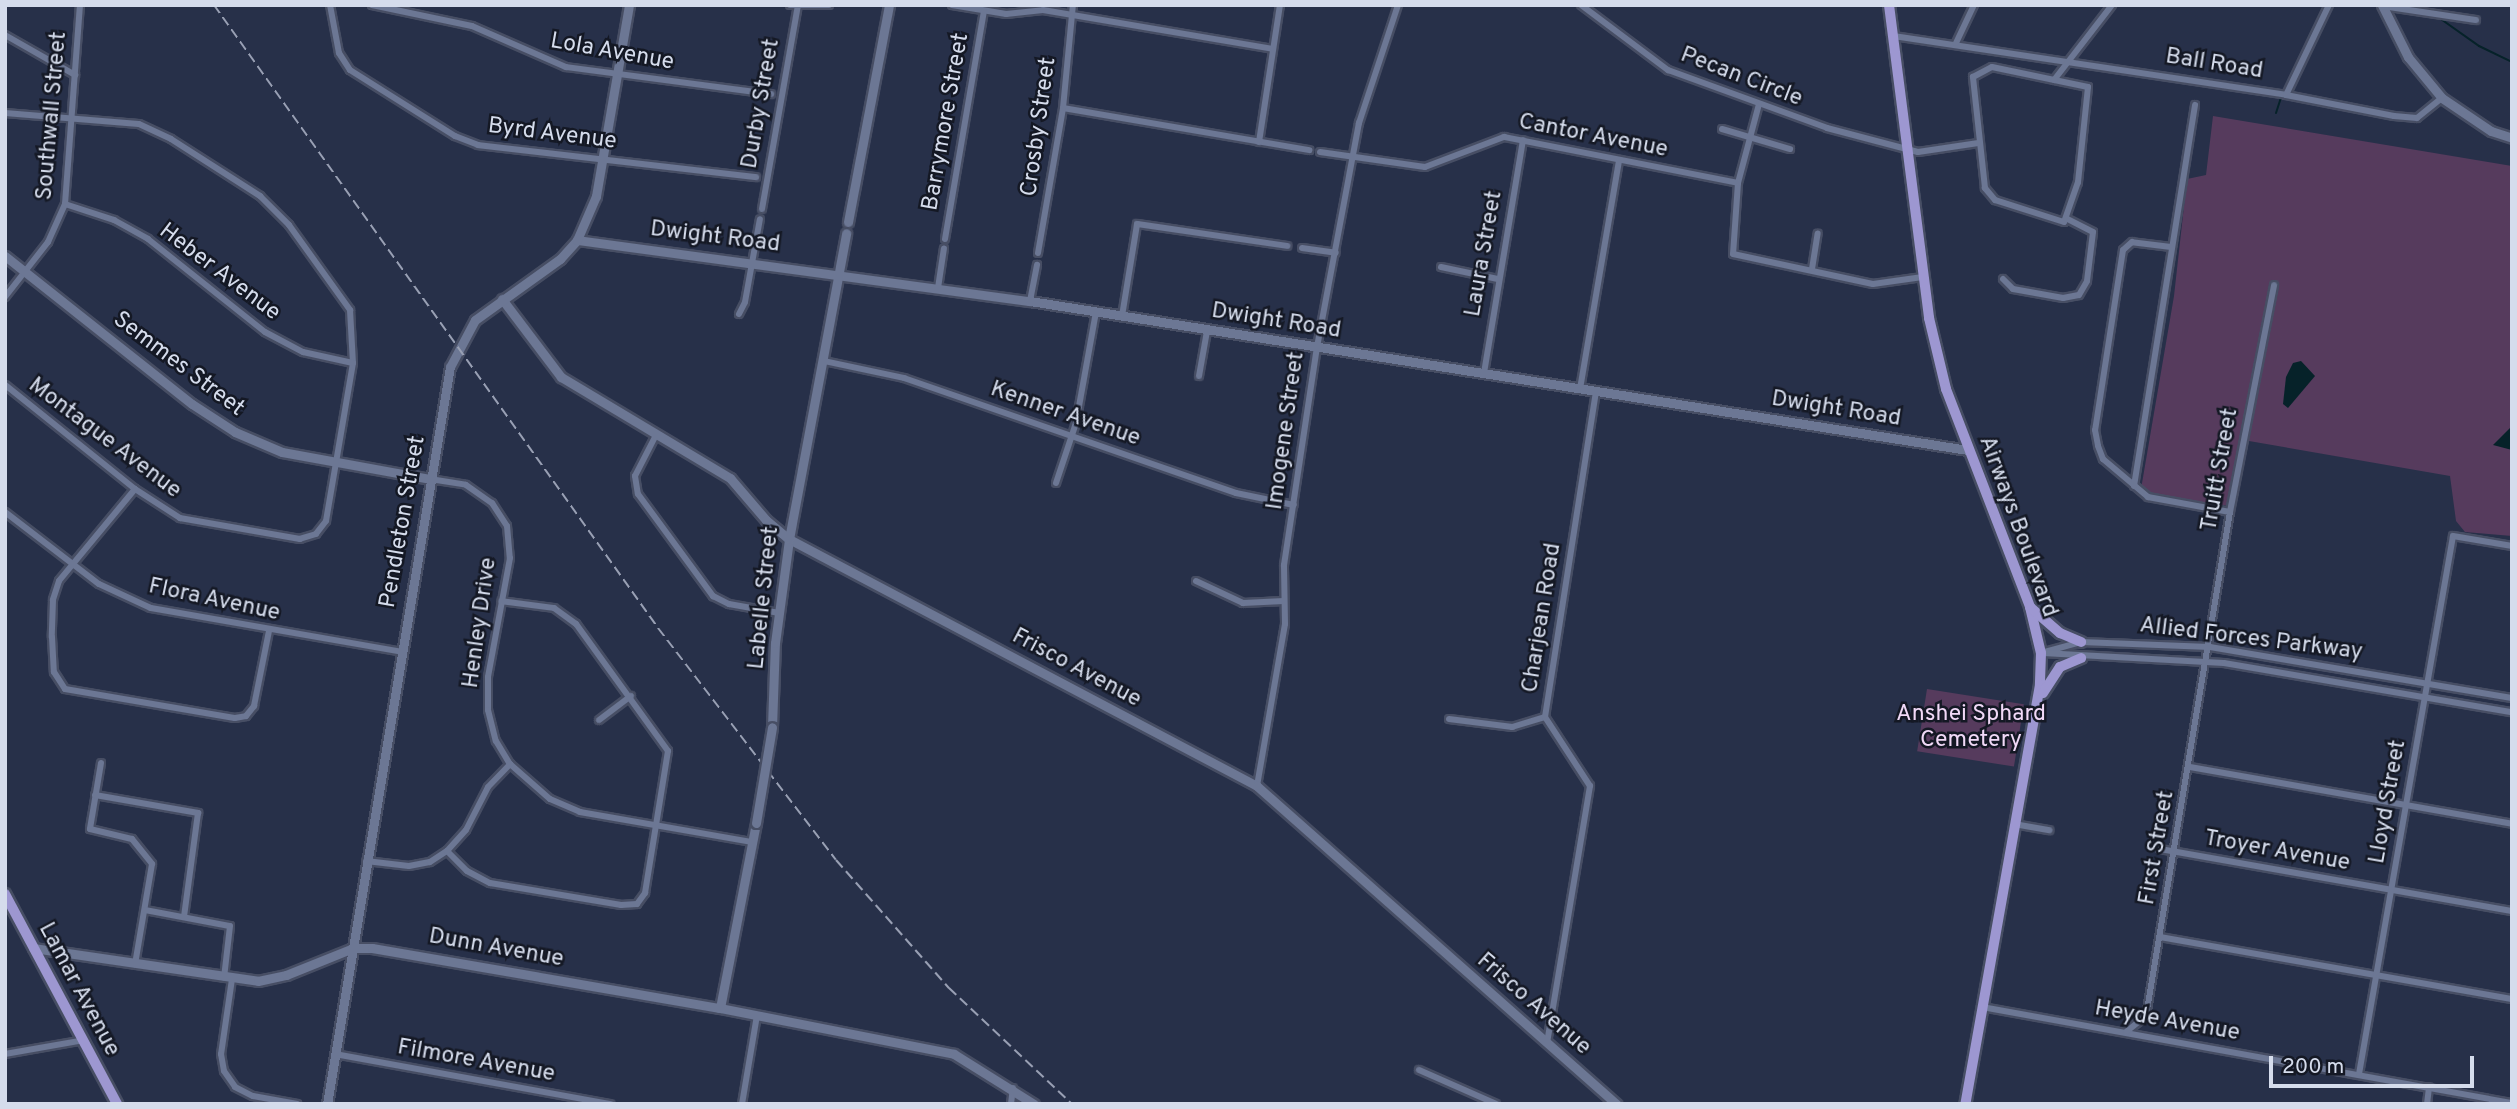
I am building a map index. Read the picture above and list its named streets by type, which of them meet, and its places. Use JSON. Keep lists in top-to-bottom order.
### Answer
{
  "streets": {
    "main road": ["Airways Boulevard", "Lamar Avenue"],
    "street": [
      "Lola Avenue",
      "Ball Road",
      "Pecan Circle",
      "Durby Street",
      "Southwall Street",
      "Barrymore Street",
      "Crosby Street",
      "Byrd Avenue",
      "Cantor Avenue",
      "Dwight Road",
      "Laura Street",
      "Heber Avenue",
      "Semmes Street",
      "Kenner Avenue",
      "Imogene Street",
      "Montague Avenue",
      "Truitt Street",
      "Pendleton Street",
      "Labelle Street",
      "Flora Avenue",
      "Charjean Road",
      "Henley Drive",
      "Allied Forces Parkway",
      "Frisco Avenue",
      "Lloyd Street",
      "First Street",
      "Troyer Avenue",
      "Dunn Avenue",
      "Heyde Avenue",
      "Filmore Avenue"
    ]
  },
  "crossings": [
    ["Lola Avenue", "Pendleton Street"],
    ["Ball Road", "Airways Boulevard"],
    ["Pecan Circle", "Airways Boulevard"],
    ["Southwall Street", "Heber Avenue"],
    ["Southwall Street", "Semmes Street"],
    ["Southwall Street", "Montague Avenue"],
    ["Byrd Avenue", "Pendleton Street"],
    ["Cantor Avenue", "Laura Street"],
    ["Cantor Avenue", "Imogene Street"],
    ["Dwight Road", "Laura Street"],
    ["Dwight Road", "Imogene Street"],
    ["Dwight Road", "Pendleton Street"],
    ["Dwight Road", "Airways Boulevard"],
    ["Dwight Road", "Labelle Street"],
    ["Dwight Road", "Charjean Road"],
    ["Heber Avenue", "Montague Avenue"],
    ["Semmes Street", "Montague Avenue"],
    ["Semmes Street", "Pendleton Street"],
    ["Semmes Street", "Henley Drive"],
    ["Kenner Avenue", "Imogene Street"],
    ["Kenner Avenue", "Labelle Street"],
    ["Imogene Street", "Frisco Avenue"],
    ["Truitt Street", "Allied Forces Parkway"],
    ["Truitt Street", "First Street"],
    ["Pendleton Street", "Flora Avenue"],
    ["Pendleton Street", "Henley Drive"],
    ["Pendleton Street", "Frisco Avenue"],
    ["Pendleton Street", "Dunn Avenue"],
    ["Pendleton Street", "Filmore Avenue"],
    ["Airways Boulevard", "Allied Forces Parkway"],
    ["Airways Boulevard", "Heyde Avenue"],
    ["Labelle Street", "Henley Drive"],
    ["Labelle Street", "Frisco Avenue"],
    ["Labelle Street", "Dunn Avenue"],
    ["Charjean Road", "Frisco Avenue"],
    ["Allied Forces Parkway", "Lloyd Street"],
    ["Allied Forces Parkway", "First Street"],
    ["Lloyd Street", "Troyer Avenue"],
    ["Lloyd Street", "Heyde Avenue"],
    ["First Street", "Troyer Avenue"],
    ["First Street", "Heyde Avenue"]
  ],
  "parks": ["Anshei Sphard Cemetery"],
  "scale_bar": "200 m"
}
